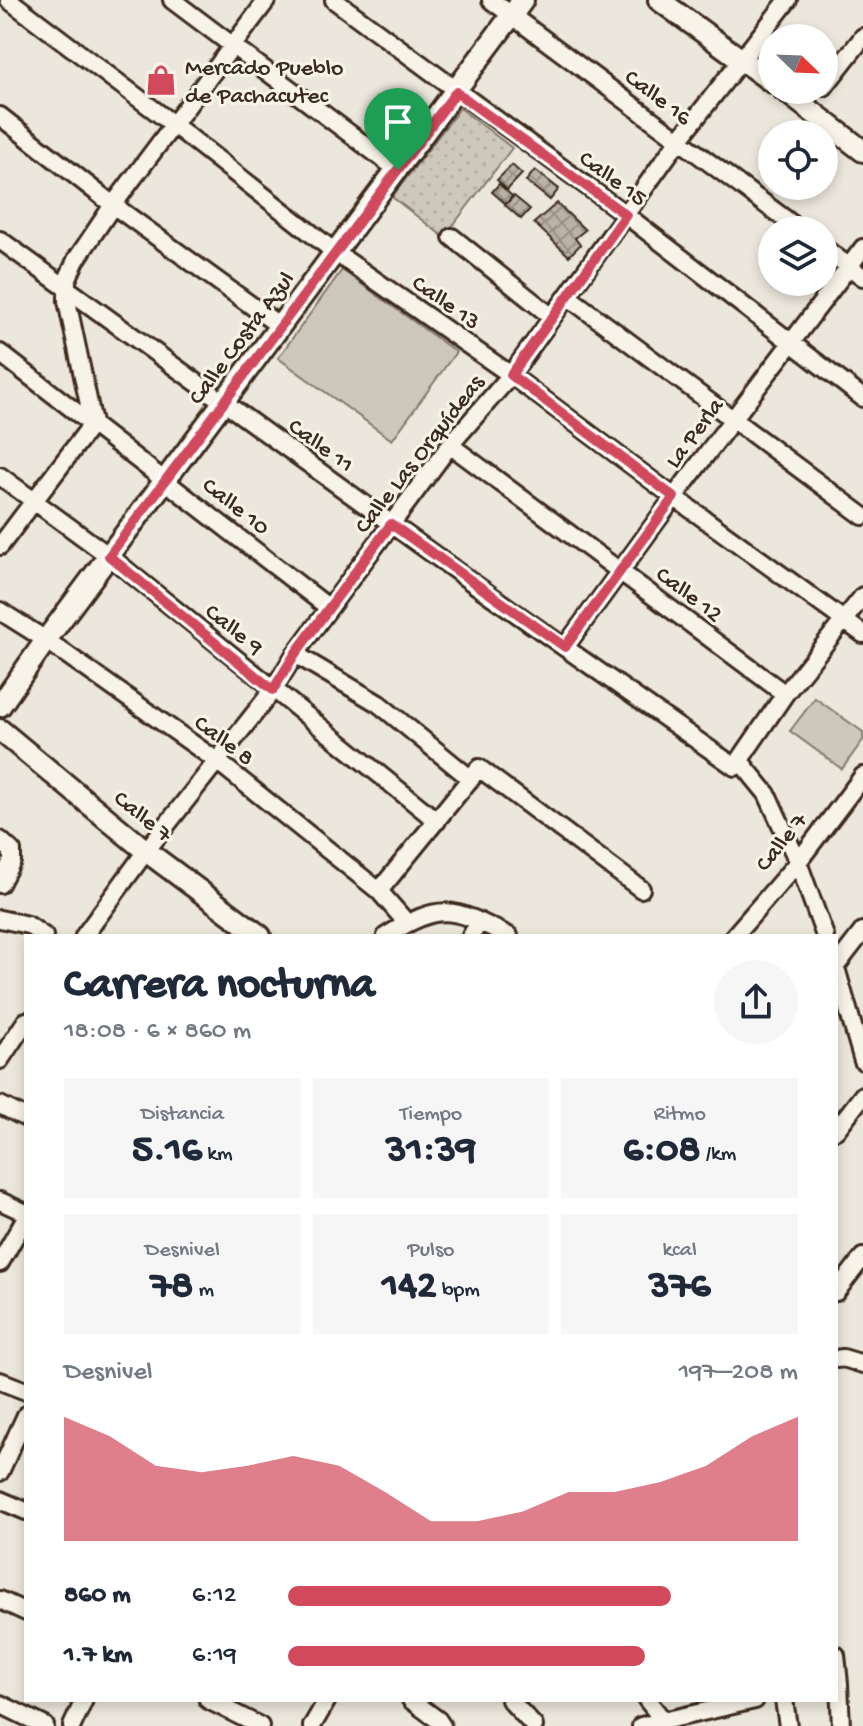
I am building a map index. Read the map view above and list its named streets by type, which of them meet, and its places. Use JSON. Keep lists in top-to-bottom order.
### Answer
{
  "streets": {
    "street": [
      "Calle 16",
      "Calle 15",
      "Calle 13",
      "Calle Costa Azul",
      "La Perla",
      "Calle 11",
      "Calle Las Orquídeas",
      "Calle 10",
      "Calle 12",
      "Calle 9",
      "Calle 8",
      "Calle 7"
    ]
  },
  "crossings": [
    ["Calle 16", "Calle Costa Azul"],
    ["Calle 16", "Calle Las Orquídeas"],
    ["Calle 15", "Calle Costa Azul"],
    ["Calle 15", "La Perla"],
    ["Calle 15", "Calle Las Orquídeas"],
    ["Calle 13", "Calle Costa Azul"],
    ["Calle 13", "La Perla"],
    ["Calle 13", "Calle Las Orquídeas"],
    ["Calle Costa Azul", "Calle 11"],
    ["Calle Costa Azul", "Calle 10"],
    ["Calle Costa Azul", "Calle 9"],
    ["Calle Costa Azul", "Calle 8"],
    ["La Perla", "Calle 11"],
    ["La Perla", "Calle 12"],
    ["Calle 11", "Calle Las Orquídeas"],
    ["Calle 11", "Calle 7"],
    ["Calle Las Orquídeas", "Calle 10"],
    ["Calle Las Orquídeas", "Calle 12"],
    ["Calle Las Orquídeas", "Calle 9"],
    ["Calle Las Orquídeas", "Calle 8"],
    ["Calle Las Orquídeas", "Calle 7"]
  ],
  "places": {
    "shop": ["Mercado Pueblo de Pachacutec"]
  },
  "north": "bottom right",
  "page": {
    "heading": ["Carrera nocturna", "18:08 · 6 × 860 m"],
    "stats": [
      ["Distancia", "5.16 km"],
      ["Tiempo", "31:39"],
      ["Ritmo", "6:08 /km"],
      ["Desnivel", "78 m"],
      ["Pulso", "142 bpm"],
      ["kcal", "376"]
    ],
    "chart": ["Desnivel", "197–208 m"],
    "list": [
      {
        "name": "860 m",
        "note": "6:12"
      },
      {
        "name": "1.7 km",
        "note": "6:19"
      }
    ]
  }
}
